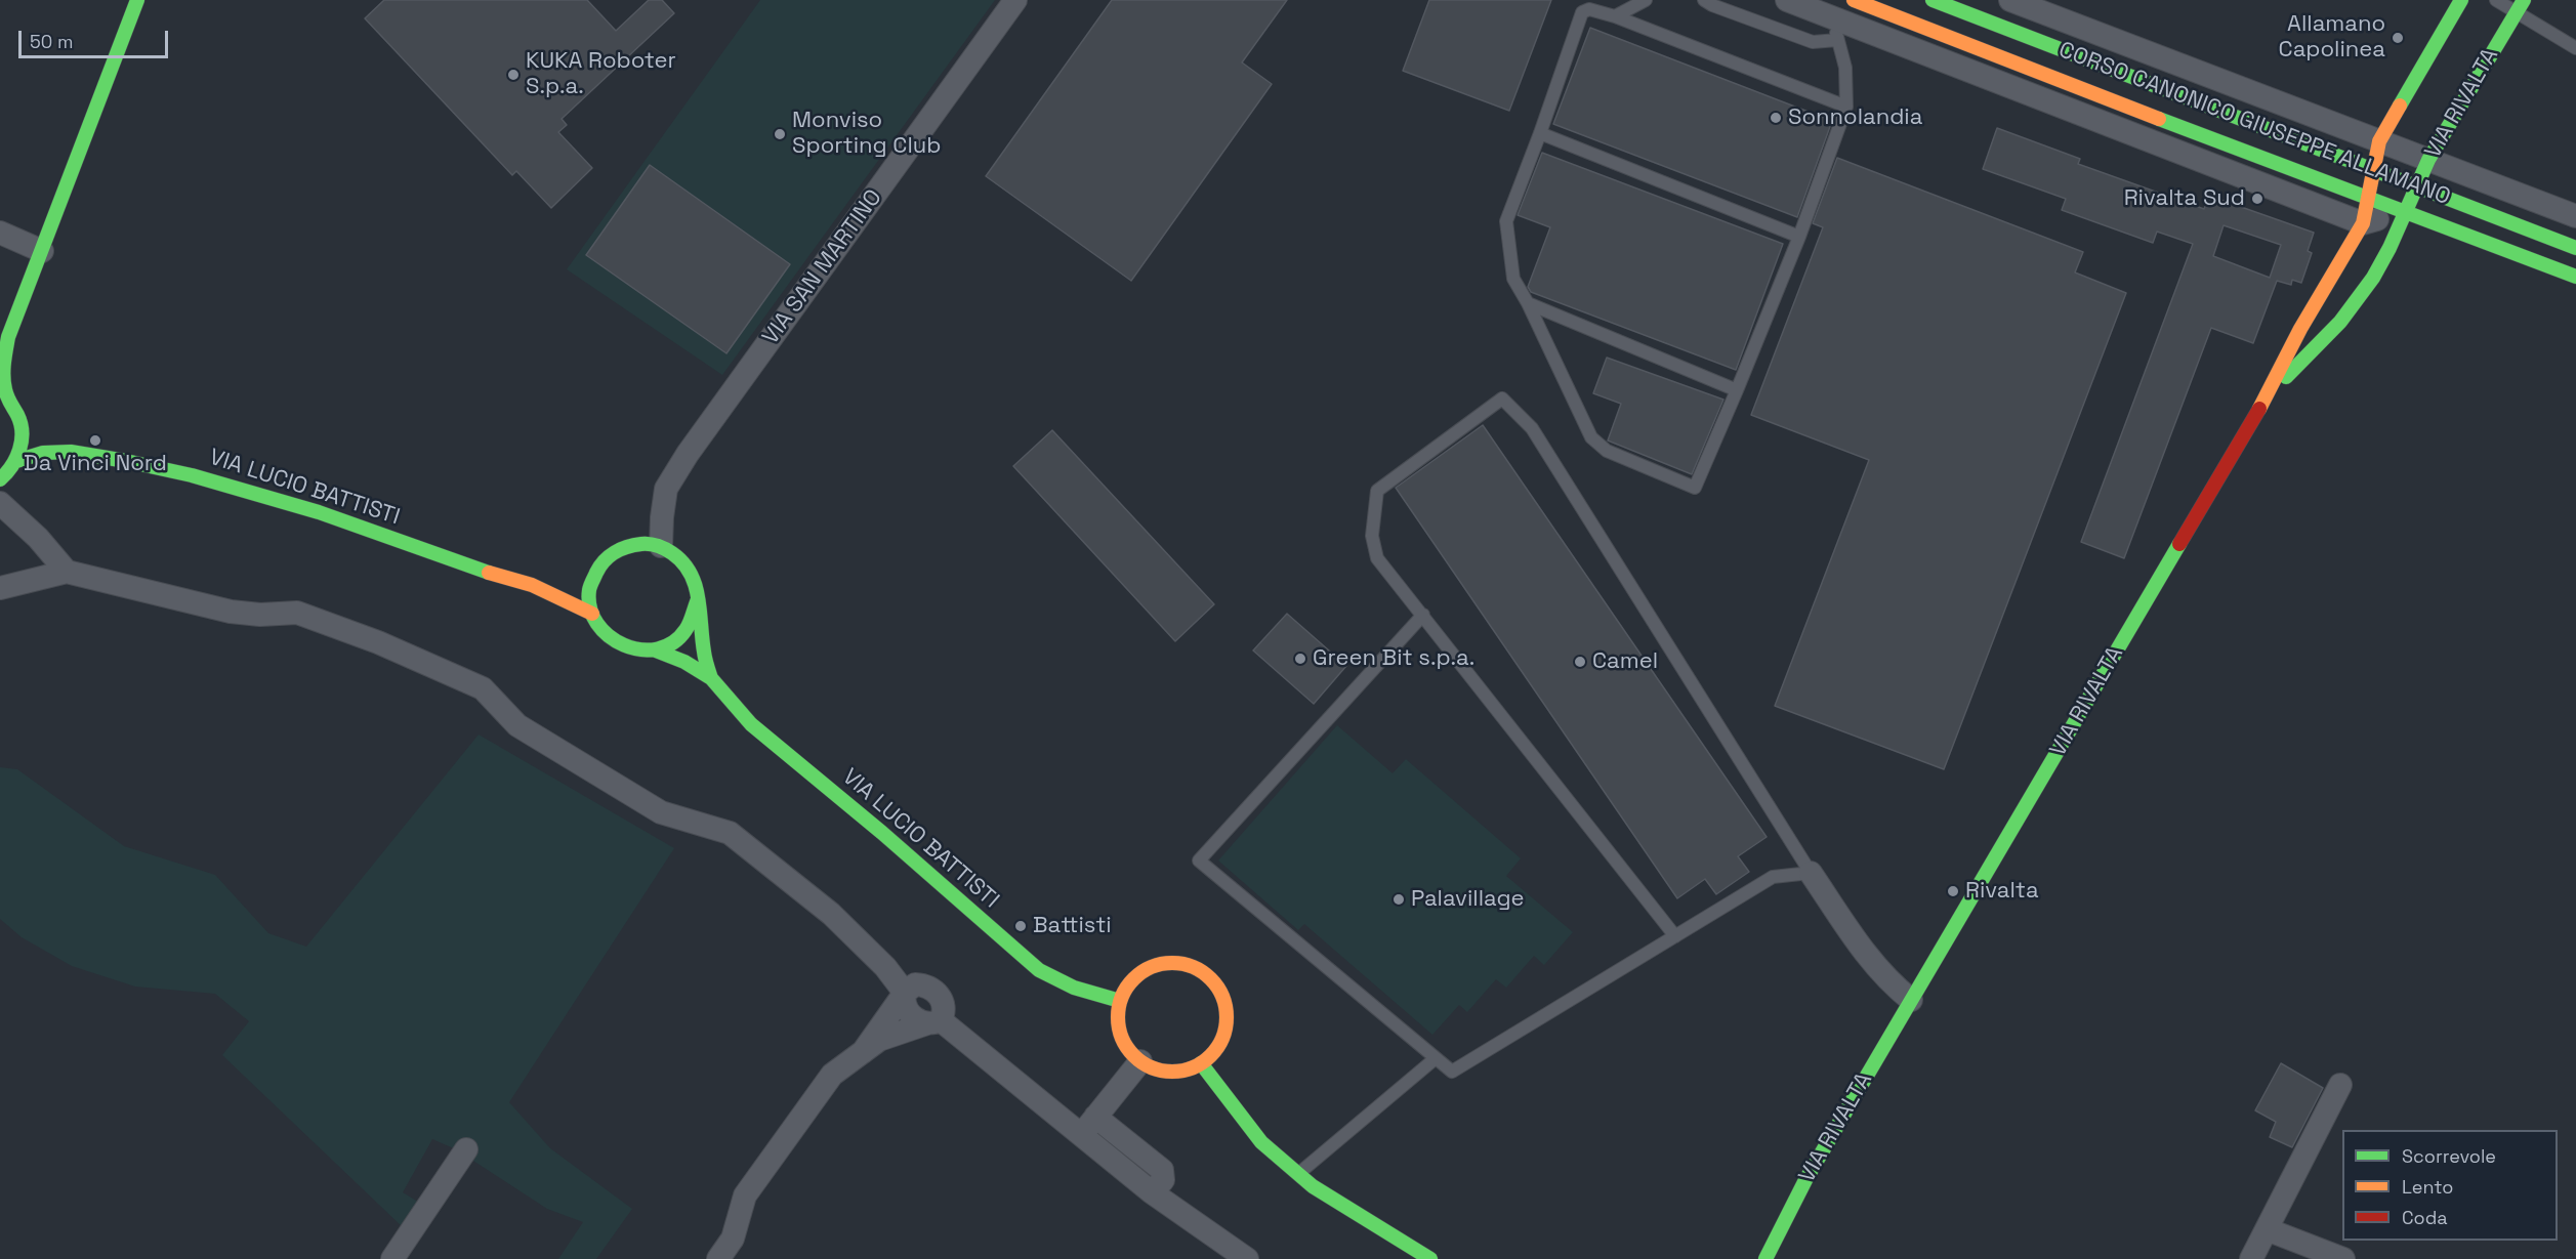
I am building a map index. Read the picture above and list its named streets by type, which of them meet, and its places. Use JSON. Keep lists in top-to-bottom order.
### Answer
{
  "streets": {
    "street": [
      "VIA RIVALTA",
      "CORSO CANONICO GIUSEPPE ALLAMANO",
      "VIA SAN MARTINO",
      "VIA LUCIO BATTISTI"
    ]
  },
  "crossings": [
    ["VIA RIVALTA", "CORSO CANONICO GIUSEPPE ALLAMANO"],
    ["VIA SAN MARTINO", "VIA LUCIO BATTISTI"]
  ],
  "places": [
    "Allamano Capolinea",
    "KUKA Roboter S.p.a.",
    "Sonnolandia",
    "Monviso Sporting Club",
    "Rivalta Sud",
    "Da Vinci Nord",
    "Green Bit s.p.a.",
    "Camel",
    "Rivalta",
    "Palavillage",
    "Battisti"
  ],
  "legend": ["Scorrevole", "Lento", "Coda"],
  "scale_bar": "50 m"
}
